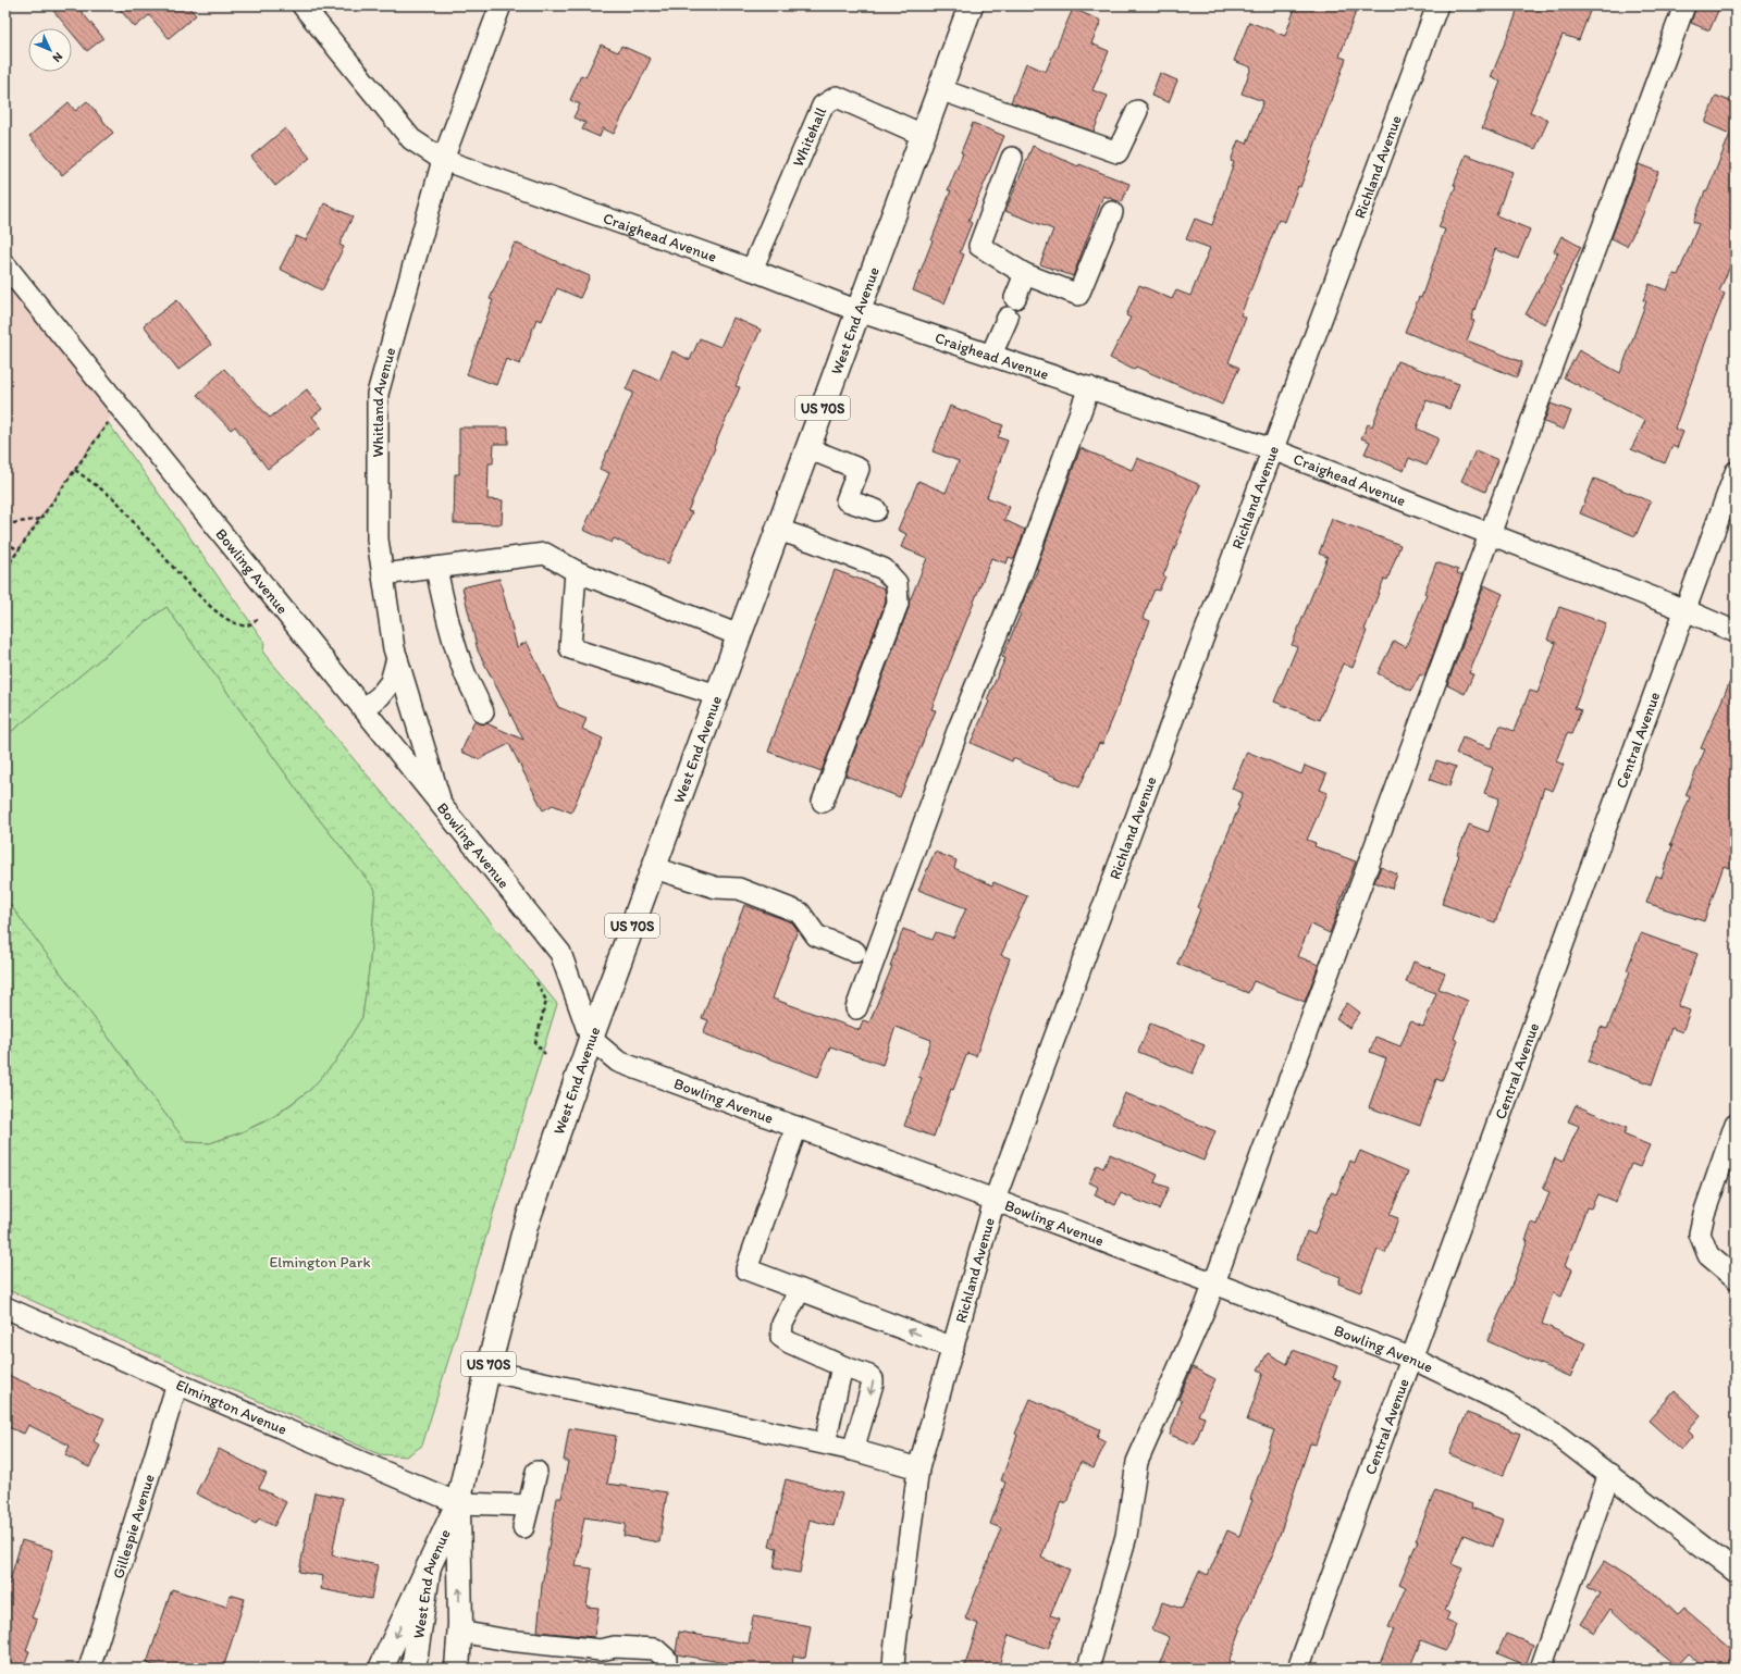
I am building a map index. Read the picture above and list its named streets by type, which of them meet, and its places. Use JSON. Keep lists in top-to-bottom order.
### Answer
{
  "streets": {
    "main road": ["West End Avenue", "US 70S"],
    "street": [
      "Whitehall",
      "Richland Avenue",
      "Craighead Avenue",
      "Whitland Avenue",
      "Bowling Avenue",
      "Central Avenue",
      "Elmington Avenue",
      "Gillespie Avenue"
    ]
  },
  "crossings": [
    ["Whitehall", "Craighead Avenue"],
    ["Whitehall", "West End Avenue"],
    ["Richland Avenue", "Craighead Avenue"],
    ["Richland Avenue", "Bowling Avenue"],
    ["Craighead Avenue", "West End Avenue"],
    ["Craighead Avenue", "Whitland Avenue"],
    ["Craighead Avenue", "Central Avenue"],
    ["West End Avenue", "Bowling Avenue"],
    ["West End Avenue", "Elmington Avenue"],
    ["Whitland Avenue", "Bowling Avenue"],
    ["Bowling Avenue", "Central Avenue"],
    ["Elmington Avenue", "Gillespie Avenue"]
  ],
  "parks": ["Elmington Park"],
  "north": "bottom right"
}
